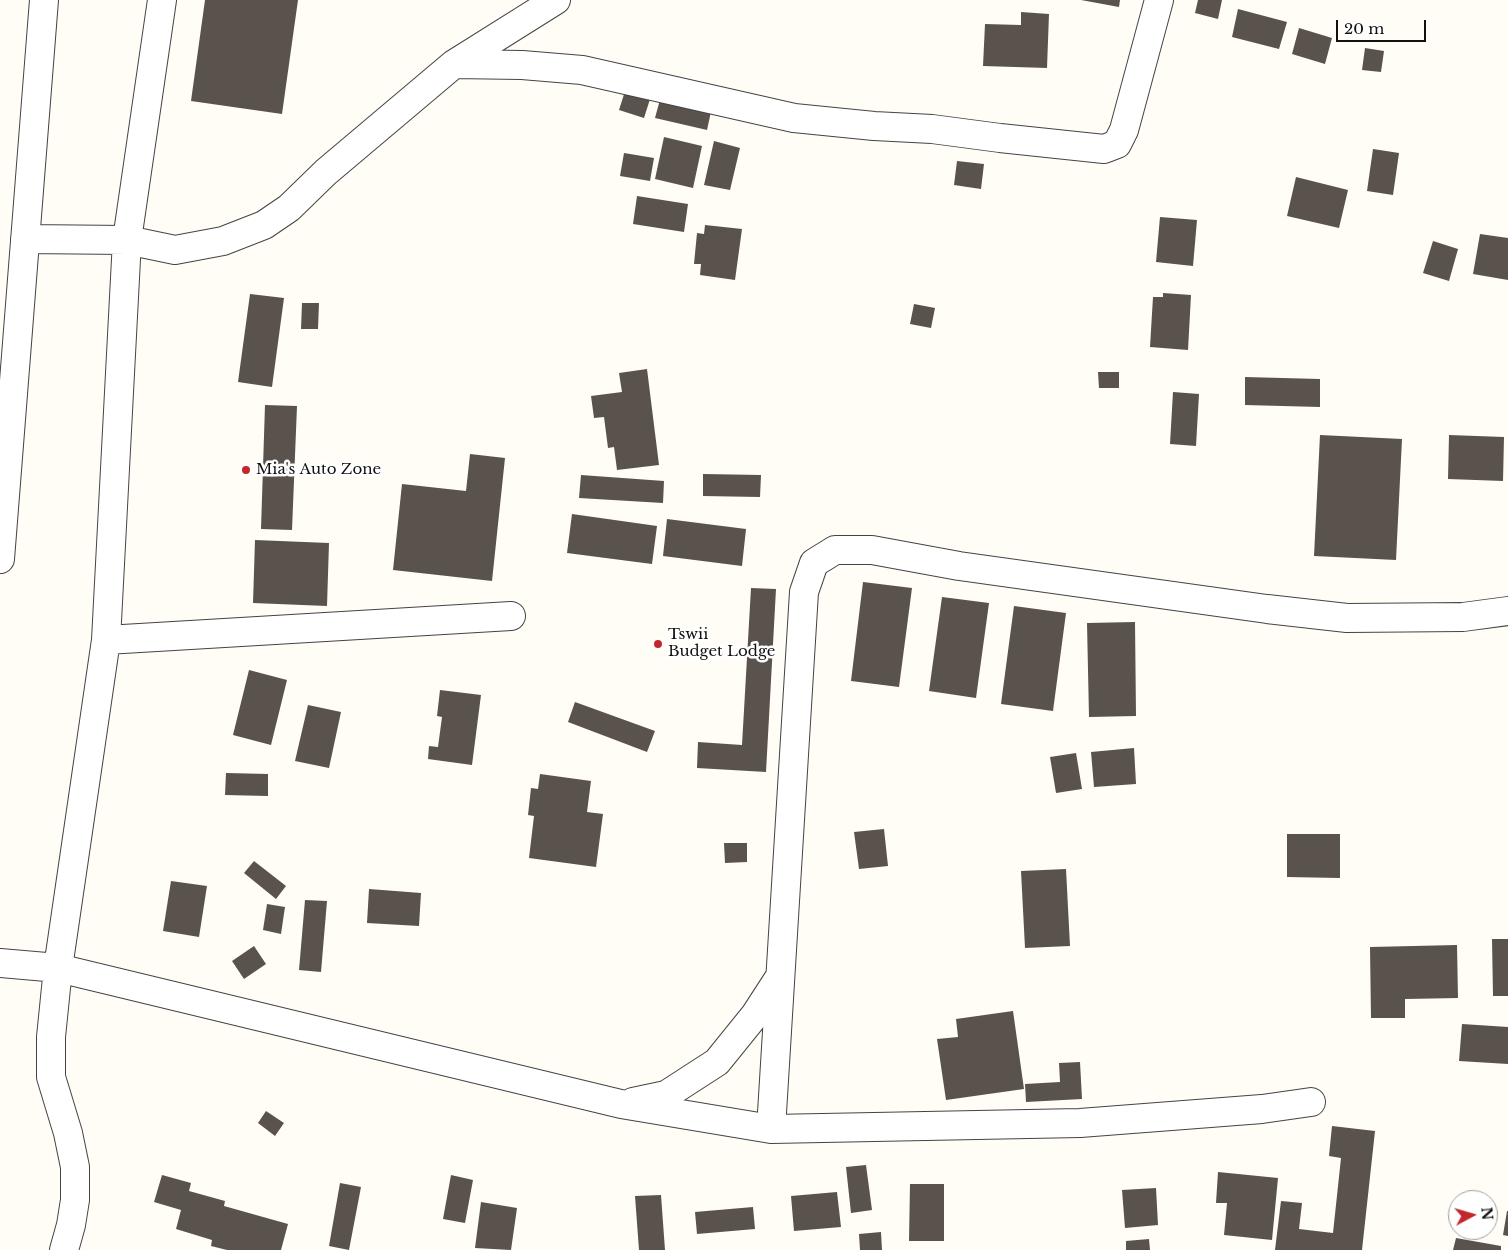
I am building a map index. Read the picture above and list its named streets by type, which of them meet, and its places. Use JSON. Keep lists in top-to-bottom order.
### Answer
{
  "places": ["Mia's Auto Zone", "Tswii Budget Lodge"],
  "scale_bar": "20 m",
  "north": "right"
}
